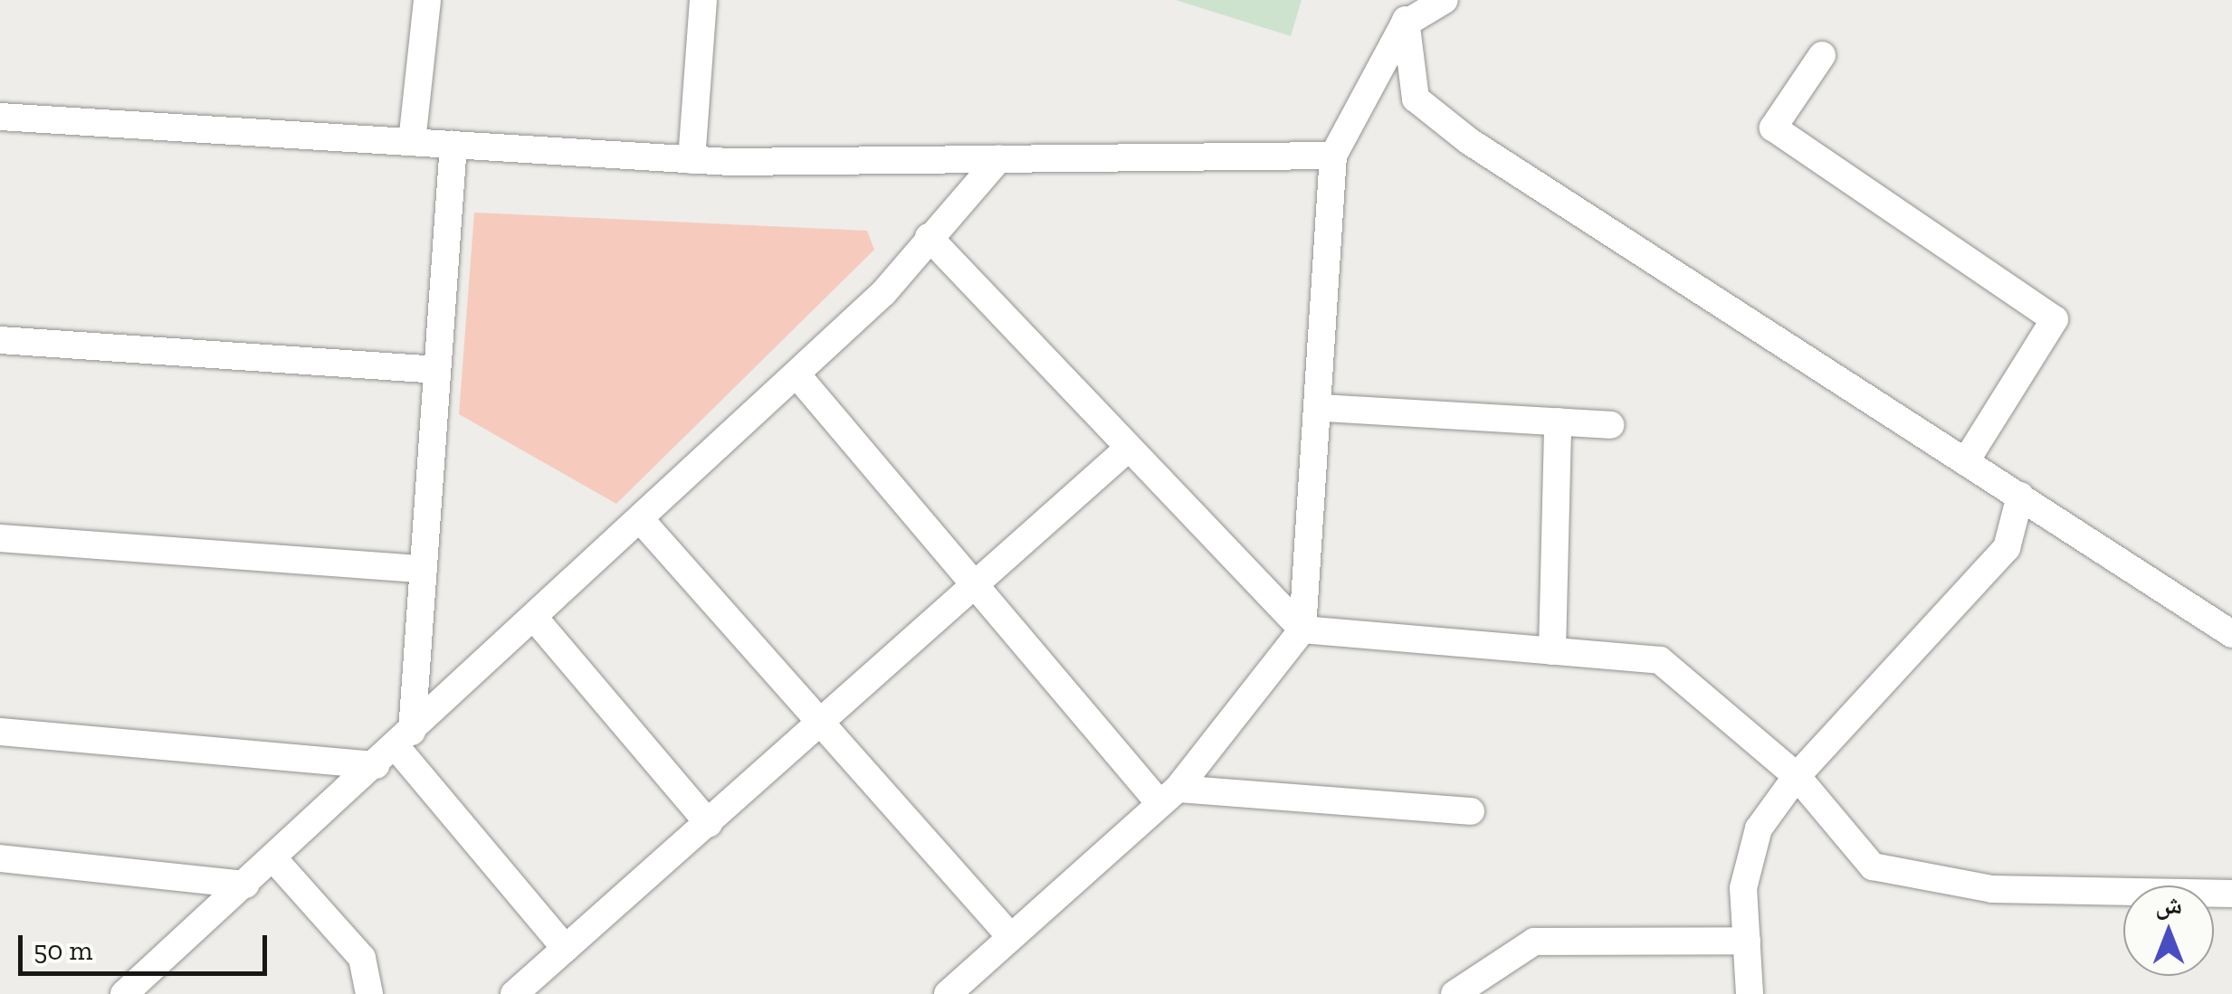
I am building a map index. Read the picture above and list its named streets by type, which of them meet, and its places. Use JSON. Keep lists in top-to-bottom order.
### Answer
{
  "scale_bar": "50 m",
  "north": "top"
}
